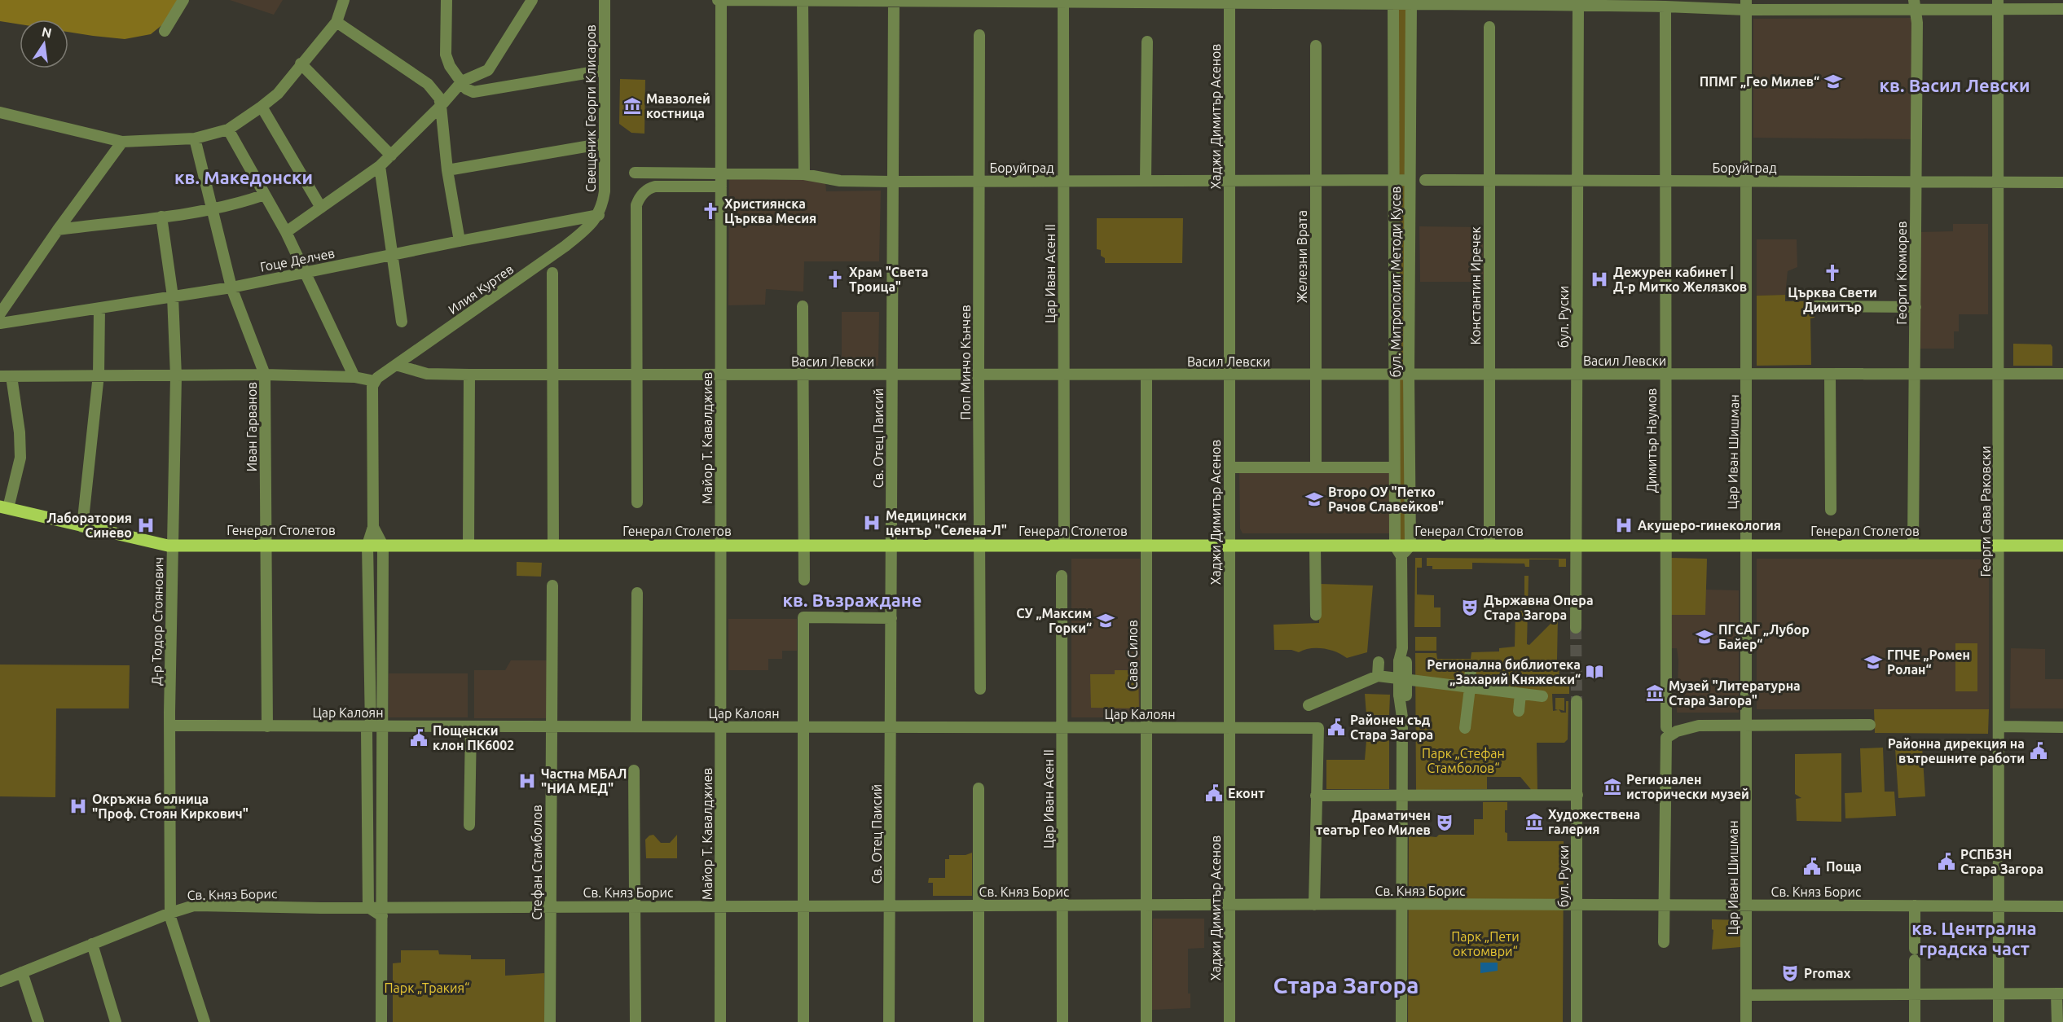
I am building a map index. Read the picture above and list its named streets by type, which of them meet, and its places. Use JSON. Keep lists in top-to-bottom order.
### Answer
{
  "streets": {
    "main road": ["Генерал Столетов"],
    "street": [
      "Свещеник Георги Клисаров",
      "Хаджи Димитър Асенов",
      "Боруйград",
      "Железни Врата",
      "Гоце Делчев",
      "Георги Кюмюрев",
      "Цар Иван Асен II",
      "бул. Митрополит Методи Кусев",
      "Константин Иречек",
      "Илия Куртев",
      "бул. Руски",
      "Васил Левски",
      "Поп Минчо Кънчев",
      "Иван Гарванов",
      "Майор Т. Кавалджиев",
      "Св. Отец Паисий",
      "Димитър Наумов",
      "Цар Иван Шишман",
      "Георги Сава Раковски",
      "Д-р Тодор Стоянович",
      "Сава Силов",
      "Цар Калоян",
      "Стефан Стамболов",
      "Св. Княз Борис"
    ]
  },
  "crossings": [
    ["Свещеник Георги Клисаров", "Гоце Делчев"],
    ["Свещеник Георги Клисаров", "Илия Куртев"],
    ["Хаджи Димитър Асенов", "Боруйград"],
    ["Хаджи Димитър Асенов", "Васил Левски"],
    ["Хаджи Димитър Асенов", "Генерал Столетов"],
    ["Хаджи Димитър Асенов", "Цар Калоян"],
    ["Хаджи Димитър Асенов", "Св. Княз Борис"],
    ["Боруйград", "Железни Врата"],
    ["Боруйград", "Георги Кюмюрев"],
    ["Боруйград", "Цар Иван Асен II"],
    ["Боруйград", "бул. Митрополит Методи Кусев"],
    ["Боруйград", "Константин Иречек"],
    ["Боруйград", "бул. Руски"],
    ["Боруйград", "Поп Минчо Кънчев"],
    ["Боруйград", "Майор Т. Кавалджиев"],
    ["Боруйград", "Св. Отец Паисий"],
    ["Боруйград", "Димитър Наумов"],
    ["Боруйград", "Цар Иван Шишман"],
    ["Боруйград", "Георги Сава Раковски"],
    ["Железни Врата", "Васил Левски"],
    ["Гоце Делчев", "Илия Куртев"],
    ["Гоце Делчев", "Иван Гарванов"],
    ["Гоце Делчев", "Д-р Тодор Стоянович"],
    ["Георги Кюмюрев", "Васил Левски"],
    ["Георги Кюмюрев", "Генерал Столетов"],
    ["Цар Иван Асен II", "Васил Левски"],
    ["Цар Иван Асен II", "Генерал Столетов"],
    ["Цар Иван Асен II", "Цар Калоян"],
    ["Цар Иван Асен II", "Св. Княз Борис"],
    ["бул. Митрополит Методи Кусев", "Васил Левски"],
    ["бул. Митрополит Методи Кусев", "Генерал Столетов"],
    ["бул. Митрополит Методи Кусев", "Св. Княз Борис"],
    ["Константин Иречек", "Васил Левски"],
    ["Константин Иречек", "Генерал Столетов"],
    ["Илия Куртев", "Васил Левски"],
    ["бул. Руски", "Васил Левски"],
    ["бул. Руски", "Генерал Столетов"],
    ["бул. Руски", "Св. Княз Борис"],
    ["Васил Левски", "Поп Минчо Кънчев"],
    ["Васил Левски", "Майор Т. Кавалджиев"],
    ["Васил Левски", "Св. Отец Паисий"],
    ["Васил Левски", "Димитър Наумов"],
    ["Васил Левски", "Цар Иван Шишман"],
    ["Васил Левски", "Георги Сава Раковски"],
    ["Васил Левски", "Сава Силов"],
    ["Поп Минчо Кънчев", "Генерал Столетов"],
    ["Иван Гарванов", "Генерал Столетов"],
    ["Иван Гарванов", "Цар Калоян"],
    ["Майор Т. Кавалджиев", "Генерал Столетов"],
    ["Майор Т. Кавалджиев", "Цар Калоян"],
    ["Майор Т. Кавалджиев", "Св. Княз Борис"],
    ["Св. Отец Паисий", "Генерал Столетов"],
    ["Св. Отец Паисий", "Цар Калоян"],
    ["Св. Отец Паисий", "Св. Княз Борис"],
    ["Димитър Наумов", "Генерал Столетов"],
    ["Димитър Наумов", "Св. Княз Борис"],
    ["Цар Иван Шишман", "Генерал Столетов"],
    ["Цар Иван Шишман", "Св. Княз Борис"],
    ["Георги Сава Раковски", "Генерал Столетов"],
    ["Георги Сава Раковски", "Св. Княз Борис"],
    ["Генерал Столетов", "Д-р Тодор Стоянович"],
    ["Генерал Столетов", "Сава Силов"],
    ["Д-р Тодор Стоянович", "Цар Калоян"],
    ["Д-р Тодор Стоянович", "Св. Княз Борис"],
    ["Сава Силов", "Цар Калоян"],
    ["Сава Силов", "Св. Княз Борис"],
    ["Цар Калоян", "Стефан Стамболов"],
    ["Стефан Стамболов", "Св. Княз Борис"]
  ],
  "districts": [
    "кв. Васил Левски",
    "кв. Македонски",
    "кв. Възраждане",
    "кв. Централна градска част",
    "Стара Загора"
  ],
  "parks": ["Парк „Стефан Стамболов“", "Парк „Пети октомври“", "Парк „Тракия“"],
  "places": {
    "school or university": [
      "ППМГ „Гео Милев“",
      "Второ ОУ \"Петко Рачов Славейков\"",
      "СУ „Максим Горки“",
      "ПГСАГ „Лубор Байер“",
      "ГПЧЕ „Ромен Ролан“"
    ],
    "museum": [
      "Мавзолей костница",
      "Музей \"Литературна Стара Загора\"",
      "Регионален исторически музей",
      "Художествена галерия"
    ],
    "church": ["Християнска Църква Месия", "Църква Свети Димитър", "Храм \"Света Троица\""],
    "hospital": [
      "Дежурен кабинет | Д-р Митко Желязков",
      "Медицински център \"Селена-Л\"",
      "Лаборатория Синево",
      "Акушеро-гинекология",
      "Частна МБАЛ \"НИА МЕД\"",
      "Окръжна болница \"Проф. Стоян Киркович\""
    ],
    "theatre": ["Държавна Опера Стара Загора", "Драматичен театър Гео Милев", "Promax"],
    "library": ["Регионална библиотека „Захарий Княжески“"],
    "public building": [
      "Районен съд Стара Загора",
      "Пощенски клон ПК6002",
      "Районна дирекция на вътрешните работи",
      "Еконт",
      "РСПБЗН Стара Загора",
      "Поща"
    ]
  },
  "north": "top"
}
